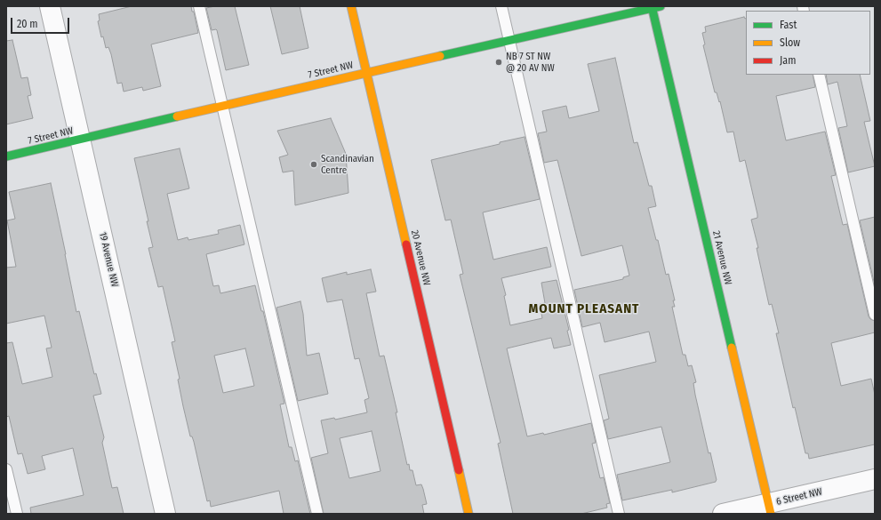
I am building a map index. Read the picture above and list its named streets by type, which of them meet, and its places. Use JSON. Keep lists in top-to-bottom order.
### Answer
{
  "streets": {
    "street": [
      "7 Street NW",
      "20 Avenue NW",
      "21 Avenue NW",
      "19 Avenue NW",
      "6 Street NW"
    ]
  },
  "crossings": [
    ["7 Street NW", "20 Avenue NW"],
    ["7 Street NW", "21 Avenue NW"],
    ["7 Street NW", "19 Avenue NW"],
    ["21 Avenue NW", "6 Street NW"]
  ],
  "districts": ["MOUNT PLEASANT"],
  "places": ["NB 7 ST NW @ 20 AV NW", "Scandinavian Centre"],
  "legend": ["Fast", "Slow", "Jam"],
  "scale_bar": "20 m"
}
